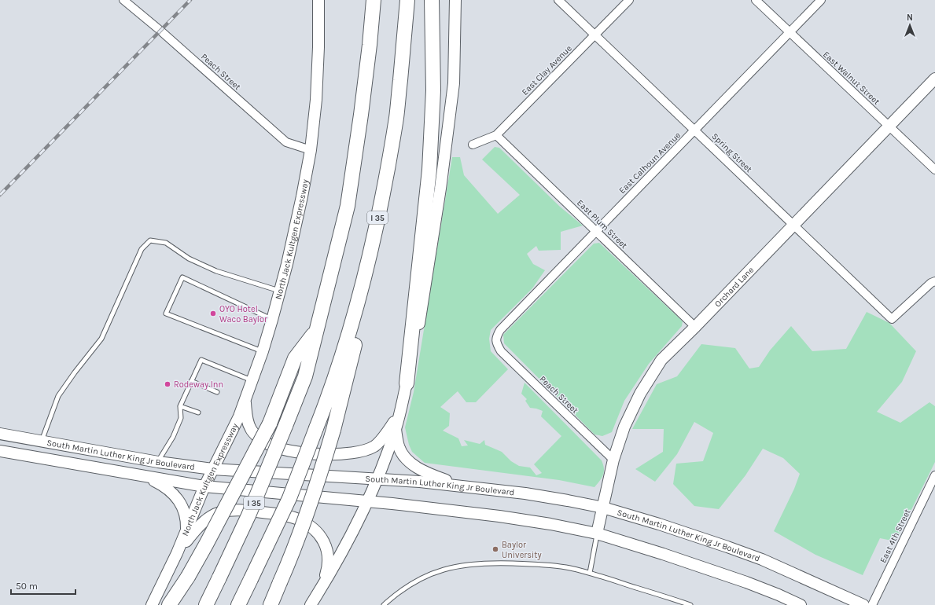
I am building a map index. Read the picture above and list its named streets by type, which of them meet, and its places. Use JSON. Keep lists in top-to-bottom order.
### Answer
{
  "streets": {
    "highway": ["I 35"],
    "main road": ["North Jack Kultgen Expressway", "Orchard Lane", "South Martin Luther King Jr Boulevard"],
    "street": [
      "East Clay Avenue",
      "Peach Street",
      "East Walnut Street",
      "Spring Street",
      "East Calhoun Avenue",
      "East Plum Street",
      "East 4th Street"
    ]
  },
  "crossings": [
    ["East Clay Avenue", "Spring Street"],
    ["East Clay Avenue", "East Plum Street"],
    ["Peach Street", "East Calhoun Avenue"],
    ["Peach Street", "North Jack Kultgen Expressway"],
    ["Peach Street", "Orchard Lane"],
    ["East Walnut Street", "East Calhoun Avenue"],
    ["East Walnut Street", "Orchard Lane"],
    ["Spring Street", "East Calhoun Avenue"],
    ["Spring Street", "Orchard Lane"],
    ["East Calhoun Avenue", "East Plum Street"],
    ["East Plum Street", "Orchard Lane"],
    ["North Jack Kultgen Expressway", "South Martin Luther King Jr Boulevard"],
    ["Orchard Lane", "South Martin Luther King Jr Boulevard"]
  ],
  "places": ["OYO Hotel Waco Baylor", "Rodeway Inn", "Baylor University"],
  "scale_bar": "50 m",
  "north": "top"
}
